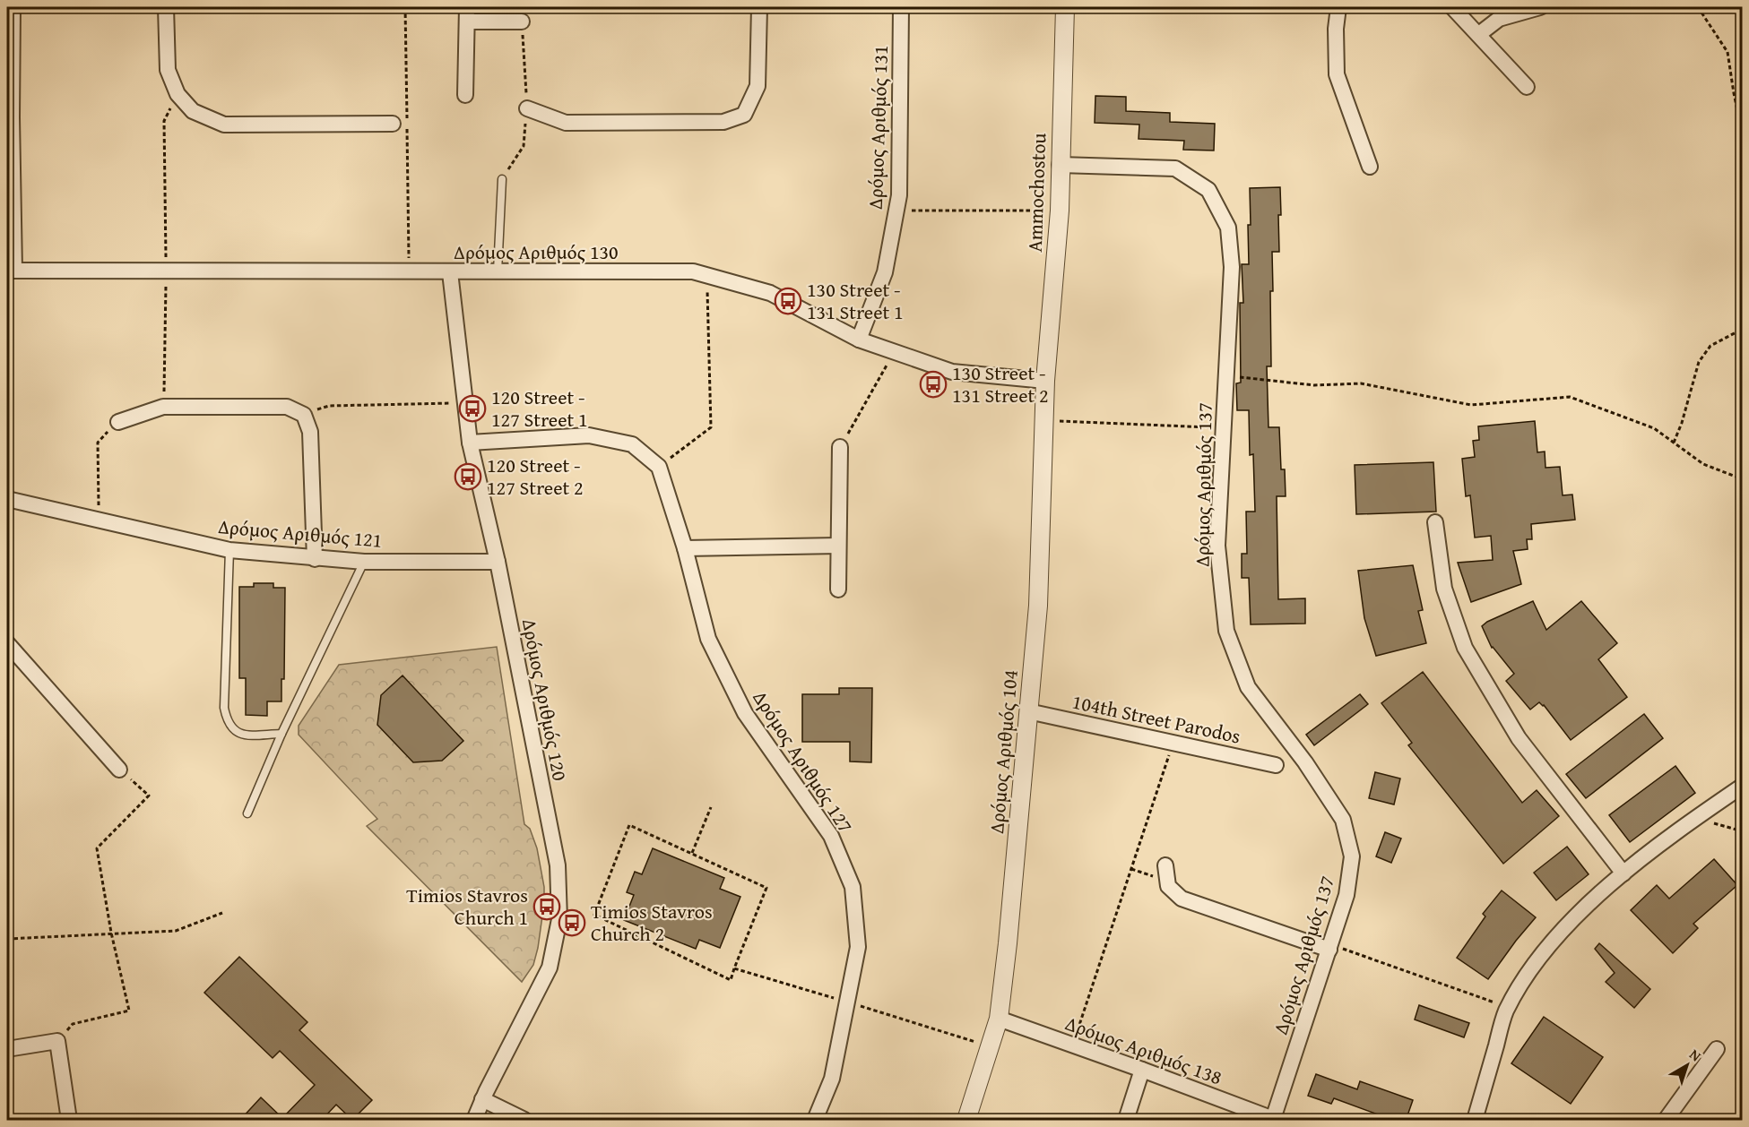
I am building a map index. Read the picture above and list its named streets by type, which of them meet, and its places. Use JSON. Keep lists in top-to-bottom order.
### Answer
{
  "streets": {
    "street": [
      "Δρόμος Αριθμός 131",
      "Ammochostou",
      "Δρόμος Αριθμός 130",
      "Δρόμος Αριθμός 137",
      "Δρόμος Αριθμός 121",
      "Δρόμος Αριθμός 120",
      "104th Street Parodos",
      "Δρόμος Αριθμός 104",
      "Δρόμος Αριθμός 127",
      "Δρόμος Αριθμός 138"
    ]
  },
  "crossings": [
    ["Δρόμος Αριθμός 131", "Δρόμος Αριθμός 130"],
    ["Ammochostou", "Δρόμος Αριθμός 130"],
    ["Ammochostou", "Δρόμος Αριθμός 137"],
    ["Ammochostou", "Δρόμος Αριθμός 104"],
    ["Δρόμος Αριθμός 130", "Δρόμος Αριθμός 120"],
    ["Δρόμος Αριθμός 130", "Δρόμος Αριθμός 104"],
    ["Δρόμος Αριθμός 137", "Δρόμος Αριθμός 138"],
    ["Δρόμος Αριθμός 121", "Δρόμος Αριθμός 120"],
    ["104th Street Parodos", "Δρόμος Αριθμός 104"],
    ["Δρόμος Αριθμός 104", "Δρόμος Αριθμός 138"]
  ],
  "places": {
    "bus stop": [
      "130 Street - 131 Street 1",
      "130 Street - 131 Street 2",
      "120 Street - 127 Street 1",
      "120 Street - 127 Street 2",
      "Timios Stavros Church 1",
      "Timios Stavros Church 2"
    ]
  },
  "north": "top right"
}
